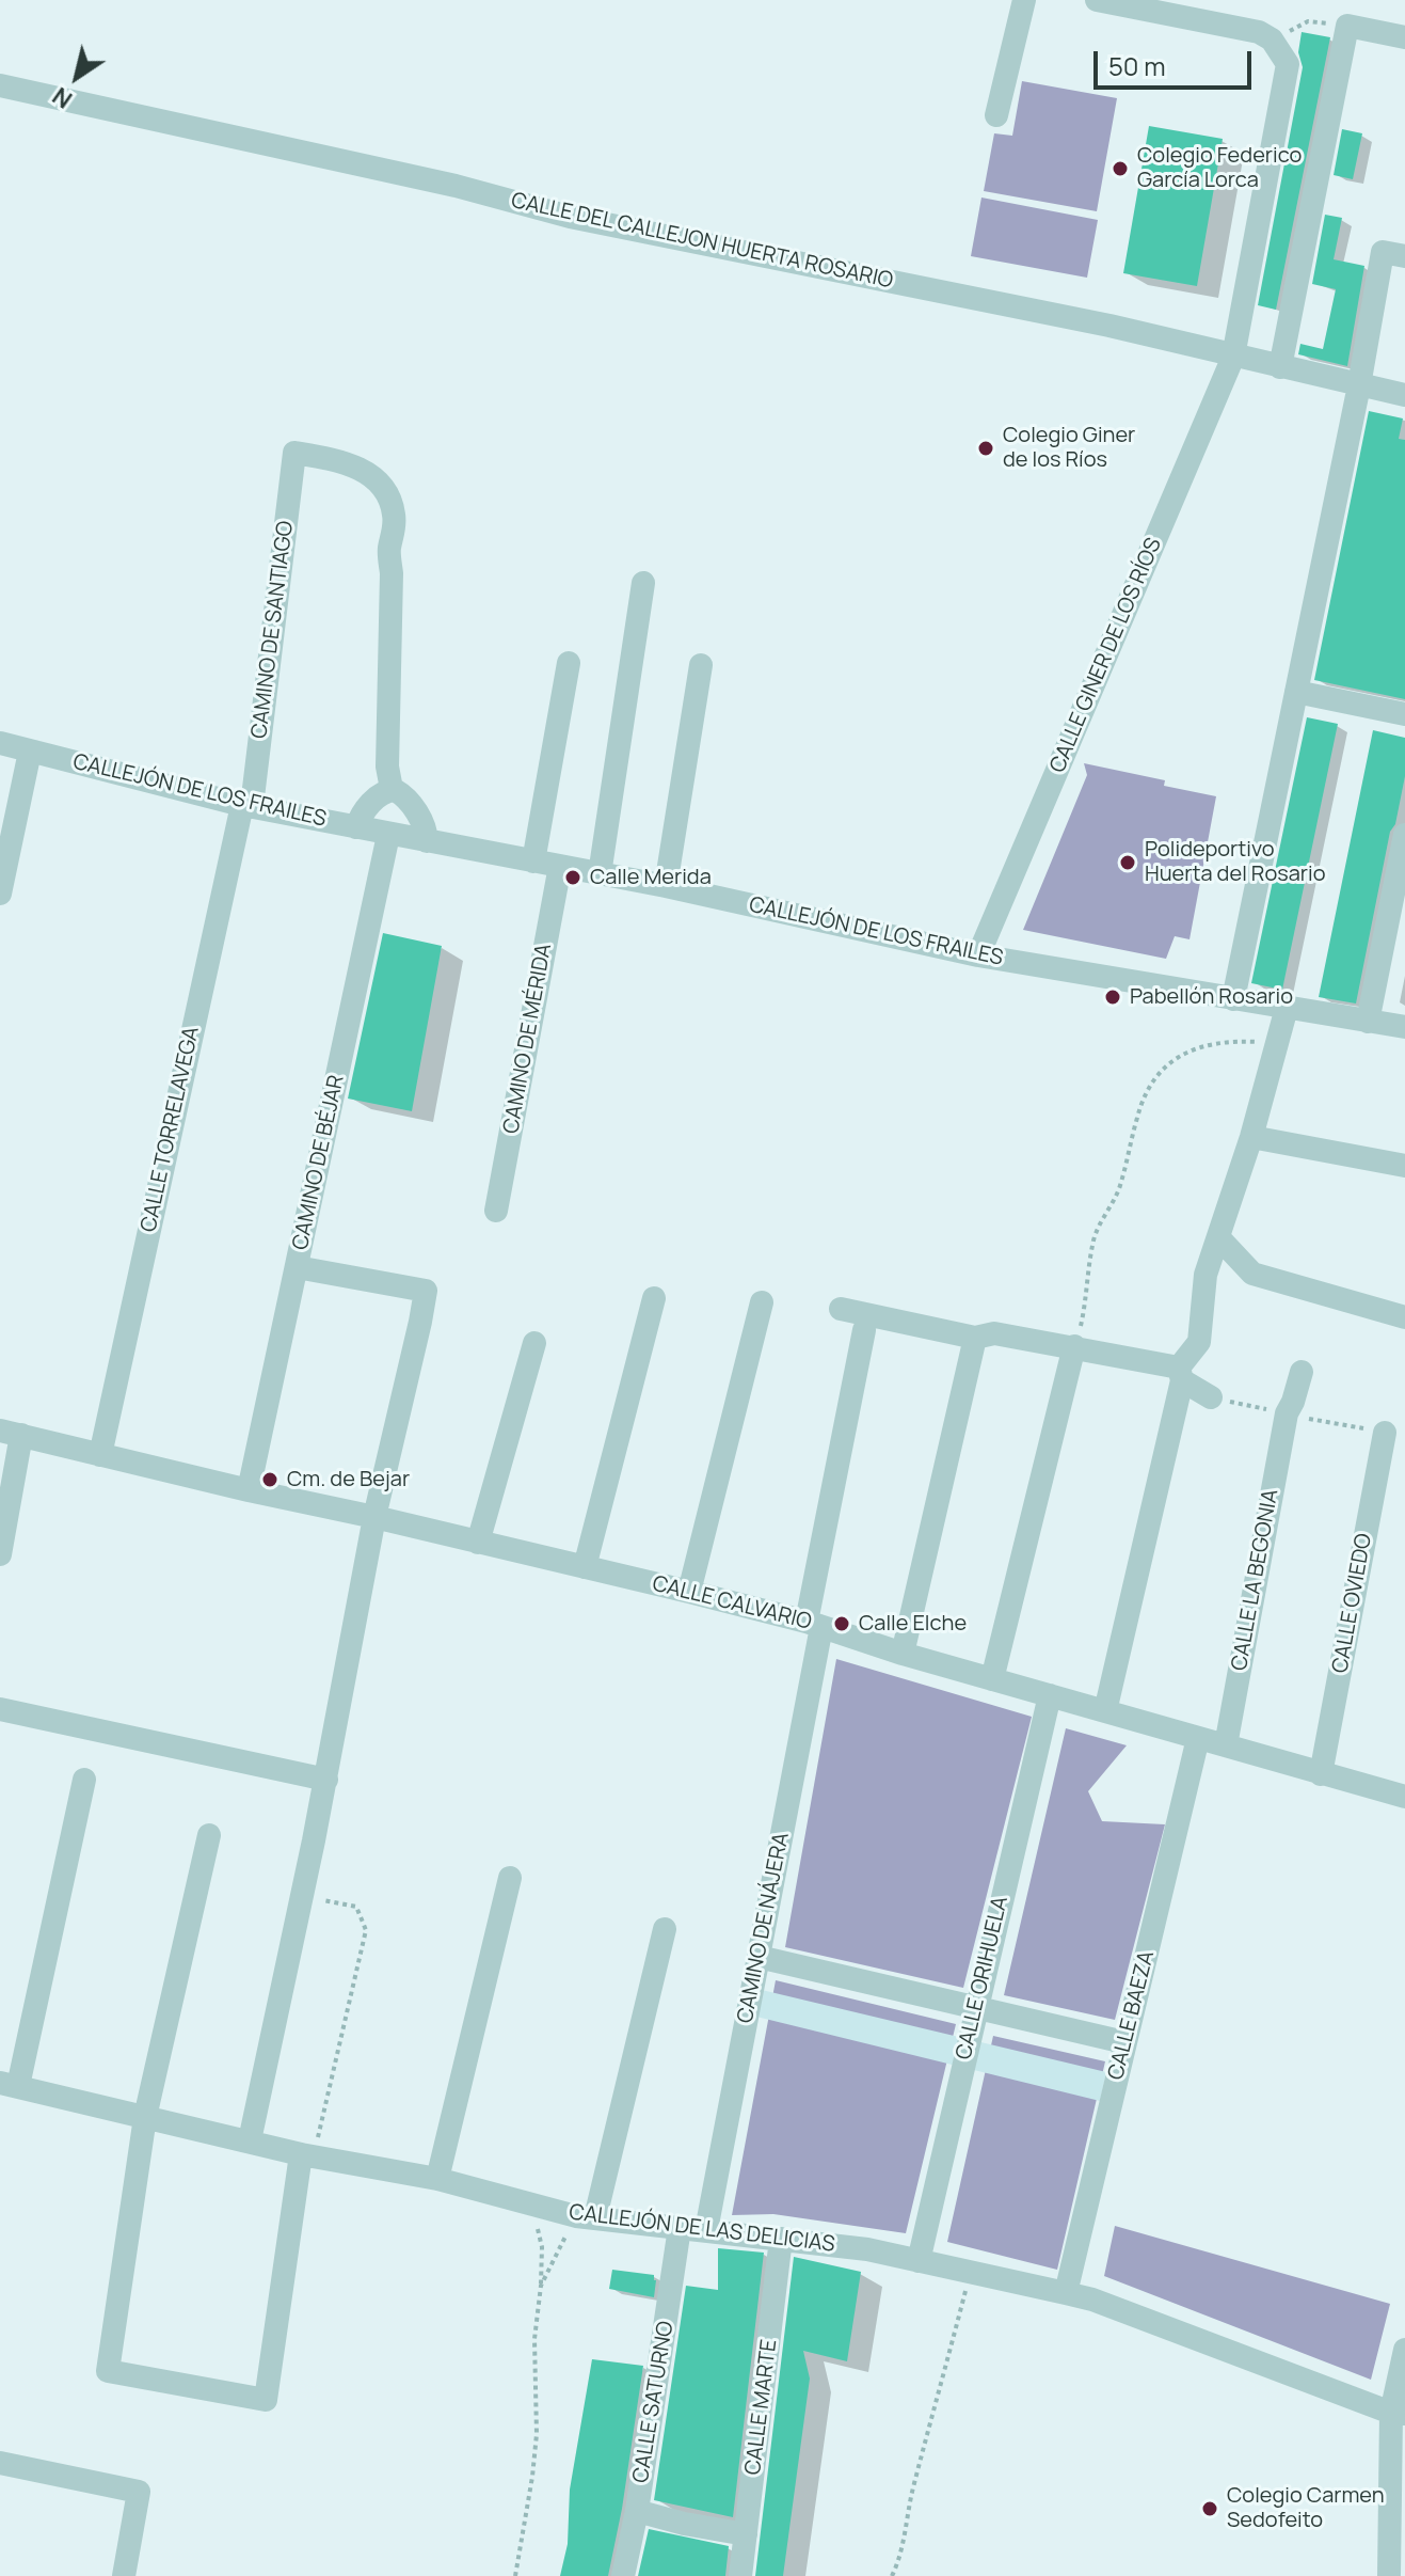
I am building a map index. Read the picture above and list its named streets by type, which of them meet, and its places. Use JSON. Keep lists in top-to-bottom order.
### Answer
{
  "streets": {
    "street": [
      "CALLE DEL CALLEJON HUERTA ROSARIO",
      "CAMINO DE SANTIAGO",
      "CALLE GINER DE LOS RÍOS",
      "CALLEJÓN DE LOS FRAILES",
      "CAMINO DE MÉRIDA",
      "CALLE TORRELAVEGA",
      "CAMINO DE BÉJAR",
      "CALLE LA BEGONIA",
      "CALLE CALVARIO",
      "CALLE OVIEDO",
      "CAMINO DE NÁJERA",
      "CALLE ORIHUELA",
      "CALLE BAEZA",
      "CALLEJÓN DE LAS DELICIAS",
      "CALLE SATURNO",
      "CALLE MARTE"
    ]
  },
  "crossings": [
    ["CALLE DEL CALLEJON HUERTA ROSARIO", "CALLE GINER DE LOS RÍOS"],
    ["CAMINO DE SANTIAGO", "CALLEJÓN DE LOS FRAILES"],
    ["CAMINO DE SANTIAGO", "CALLE TORRELAVEGA"],
    ["CALLE GINER DE LOS RÍOS", "CALLEJÓN DE LOS FRAILES"],
    ["CALLEJÓN DE LOS FRAILES", "CAMINO DE MÉRIDA"],
    ["CALLEJÓN DE LOS FRAILES", "CALLE TORRELAVEGA"],
    ["CALLEJÓN DE LOS FRAILES", "CAMINO DE BÉJAR"],
    ["CALLE TORRELAVEGA", "CALLE CALVARIO"],
    ["CAMINO DE BÉJAR", "CALLE CALVARIO"],
    ["CALLE LA BEGONIA", "CALLE CALVARIO"],
    ["CALLE CALVARIO", "CALLE OVIEDO"],
    ["CALLE CALVARIO", "CAMINO DE NÁJERA"],
    ["CALLE CALVARIO", "CALLE ORIHUELA"],
    ["CALLE CALVARIO", "CALLE BAEZA"],
    ["CAMINO DE NÁJERA", "CALLEJÓN DE LAS DELICIAS"],
    ["CALLE ORIHUELA", "CALLEJÓN DE LAS DELICIAS"],
    ["CALLE BAEZA", "CALLEJÓN DE LAS DELICIAS"],
    ["CALLEJÓN DE LAS DELICIAS", "CALLE SATURNO"],
    ["CALLEJÓN DE LAS DELICIAS", "CALLE MARTE"]
  ],
  "places": [
    "Colegio Federico García Lorca",
    "Colegio Giner de los Ríos",
    "Polideportivo Huerta del Rosario",
    "Calle Merida",
    "Pabellón Rosario",
    "Cm. de Bejar",
    "Calle Elche",
    "Colegio Carmen Sedofeito"
  ],
  "scale_bar": "50 m",
  "north": "bottom left"
}
